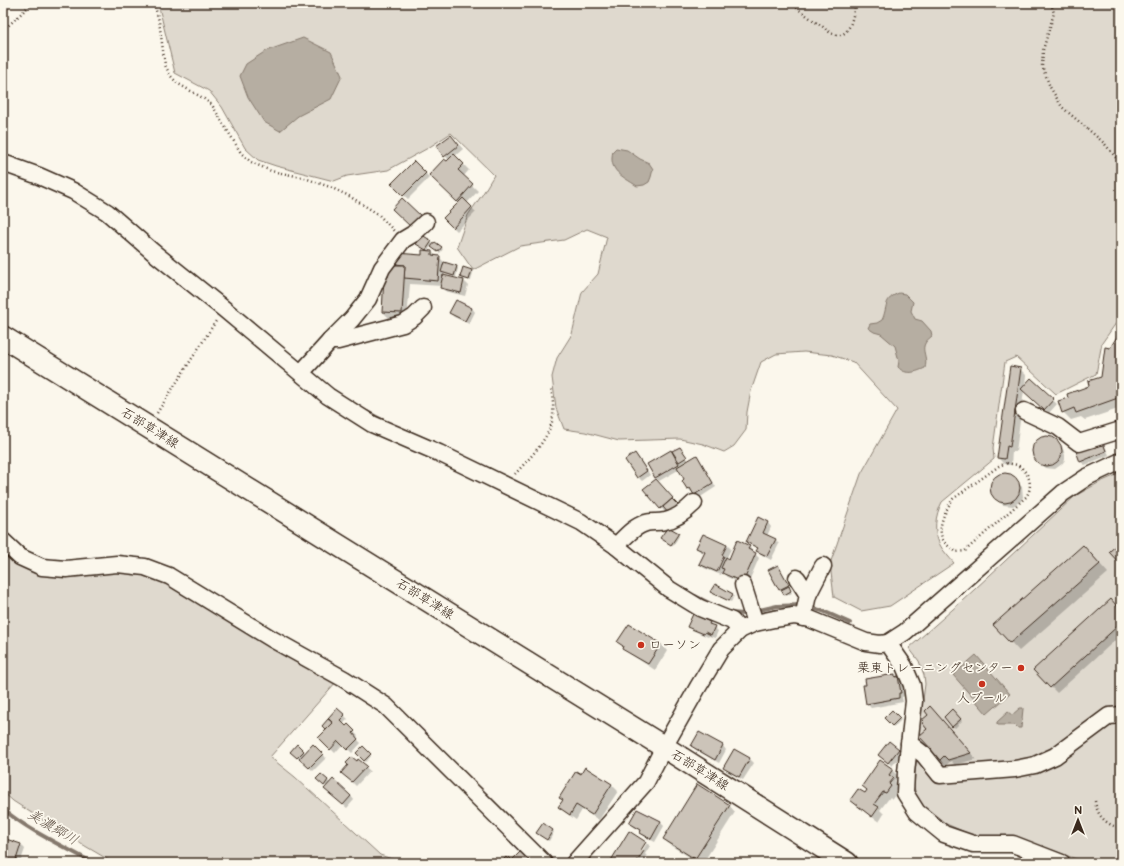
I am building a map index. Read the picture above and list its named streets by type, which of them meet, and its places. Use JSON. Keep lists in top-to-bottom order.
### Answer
{
  "streets": {
    "main road": ["石部草津線"]
  },
  "water": ["美濃郷川"],
  "places": ["ローソン", "栗東トレーニングセンター", "人プール"],
  "north": "top"
}
